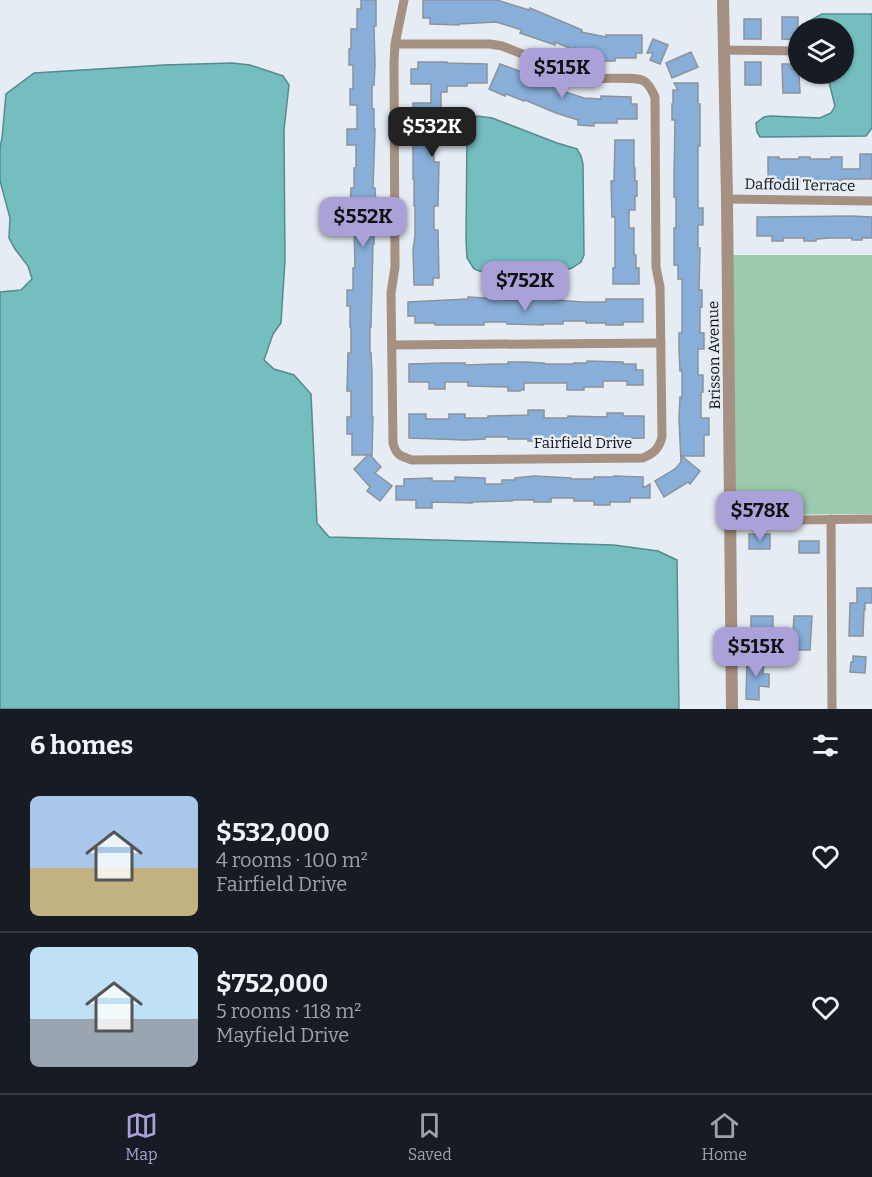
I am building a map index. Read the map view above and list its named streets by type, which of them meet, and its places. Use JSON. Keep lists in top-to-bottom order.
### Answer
{
  "streets": {
    "street": ["Daffodil Terrace", "Brisson Avenue", "Fairfield Drive"]
  },
  "crossings": [
    ["Daffodil Terrace", "Brisson Avenue"]
  ],
  "page": {
    "price": [
      "$515K",
      "$532K",
      "$552K",
      "$752K",
      "$578K",
      "$515K"
    ],
    "heading": "6 homes",
    "list": [
      {
        "name": "$532,000",
        "note": "4 rooms · 100 m² · Fairfield Drive"
      },
      {
        "name": "$752,000",
        "note": "5 rooms · 118 m² · Mayfield Drive"
      }
    ],
    "tabs": ["Map", "Saved", "Home"]
  }
}
